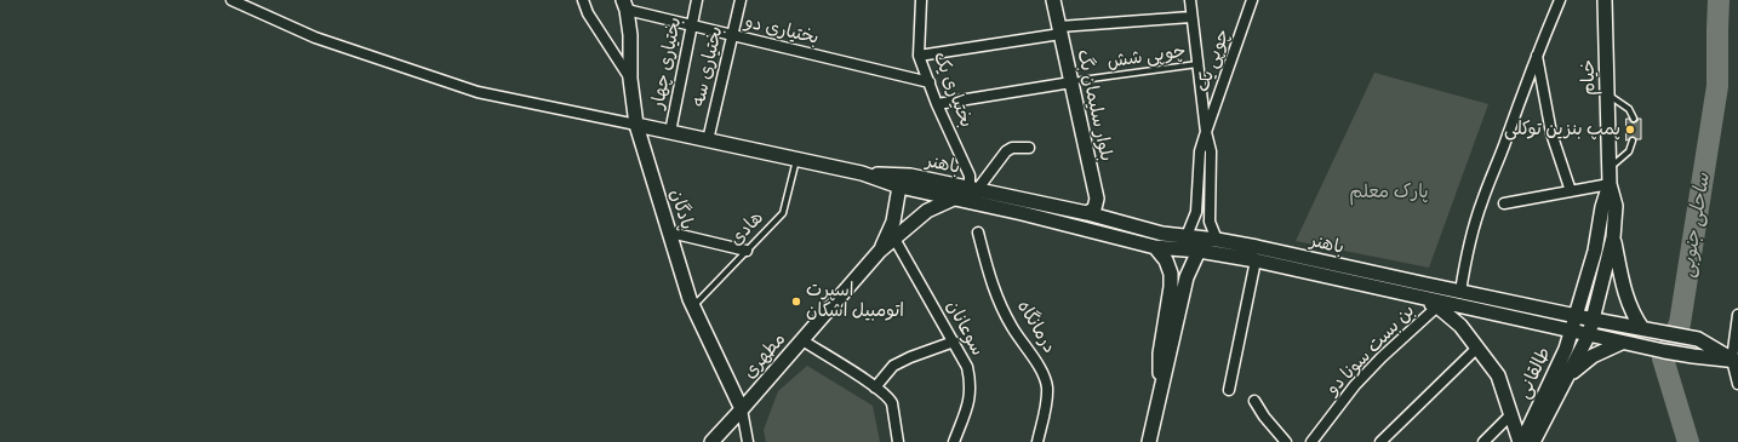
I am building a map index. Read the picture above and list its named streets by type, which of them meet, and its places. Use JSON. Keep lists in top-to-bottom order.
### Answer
{
  "streets": {
    "main road": [
      "خیام",
      "بلوار سلیمان بگ",
      "باهنر",
      "پادگان",
      "مطهری",
      "طالقانی"
    ],
    "street": [
      "بختیاری دو",
      "چوپی یک",
      "بختیاری چهار",
      "بختیاری سه",
      "بختیاری یک",
      "درمانگاه",
      "سوعانان",
      "بن بست سونا دو"
    ],
    "lane": ["چوپی شش", "هادی"]
  },
  "crossings": [
    ["بختیاری دو", "بختیاری چهار"],
    ["بختیاری دو", "بختیاری سه"],
    ["بختیاری دو", "بختیاری یک"],
    ["بختیاری دو", "پادگان"],
    ["چوپی شش", "بلوار سلیمان بگ"],
    ["چوپی یک", "باهنر"],
    ["بختیاری چهار", "باهنر"],
    ["بختیاری سه", "باهنر"],
    ["خیام", "باهنر"],
    ["خیام", "طالقانی"],
    ["بختیاری یک", "باهنر"],
    ["بلوار سلیمان بگ", "باهنر"],
    ["باهنر", "پادگان"],
    ["باهنر", "هادی"],
    ["باهنر", "مطهری"],
    ["باهنر", "طالقانی"],
    ["پادگان", "هادی"],
    ["پادگان", "مطهری"],
    ["سوعانان", "مطهری"]
  ],
  "water": ["ساحلی جنوبی"],
  "parks": ["پارک معلم"],
  "places": ["پمپ بنزین توکلی", "اسپرت اتومبیل اشکان"]
}
